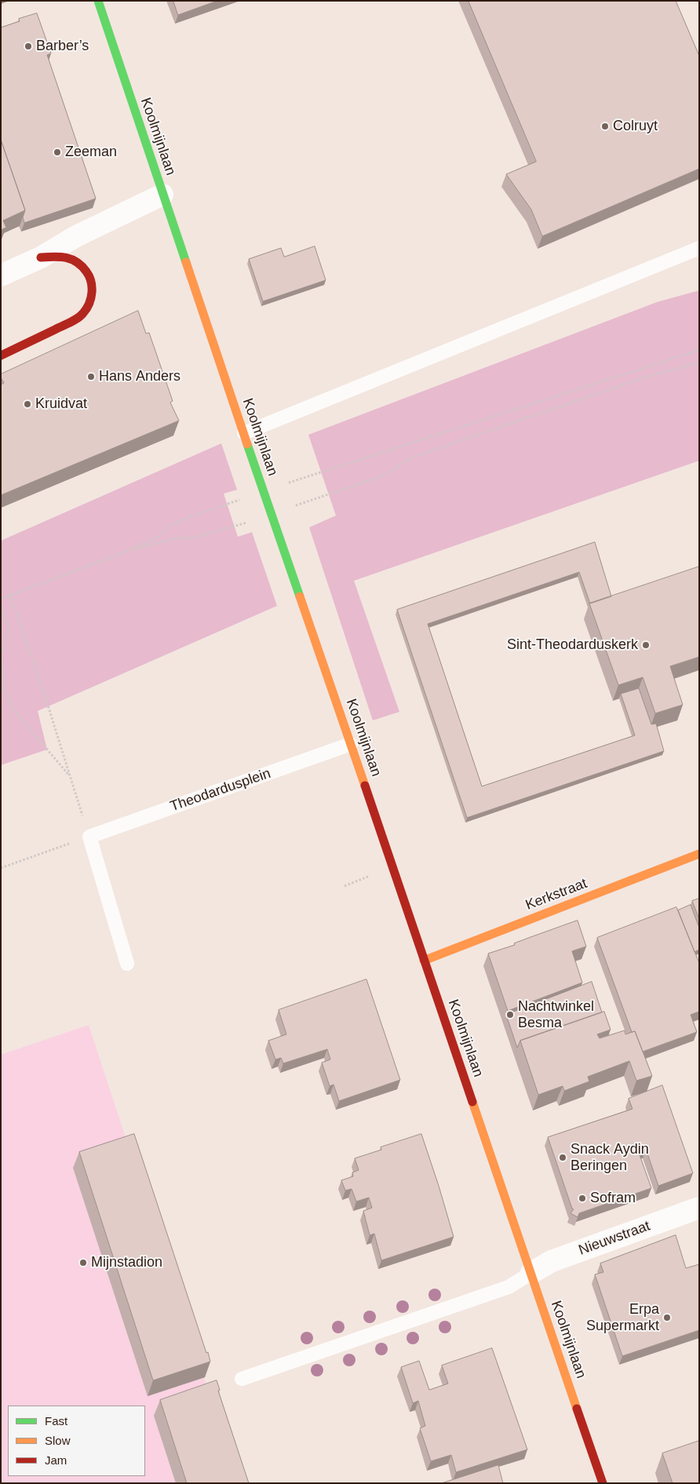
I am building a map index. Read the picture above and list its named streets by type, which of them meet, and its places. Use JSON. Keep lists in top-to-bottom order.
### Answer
{
  "streets": {
    "main road": ["Koolmijnlaan", "Kerkstraat"],
    "street": ["Nieuwstraat"],
    "lane": ["Theodardusplein"]
  },
  "crossings": [
    ["Koolmijnlaan", "Theodardusplein"],
    ["Koolmijnlaan", "Kerkstraat"],
    ["Koolmijnlaan", "Nieuwstraat"]
  ],
  "places": [
    "Barber’s",
    "Colruyt",
    "Zeeman",
    "Hans Anders",
    "Kruidvat",
    "Sint-Theodarduskerk",
    "Nachtwinkel Besma",
    "Snack Aydin Beringen",
    "Sofram",
    "Mijnstadion",
    "Erpa Supermarkt"
  ],
  "legend": ["Fast", "Slow", "Jam"]
}
